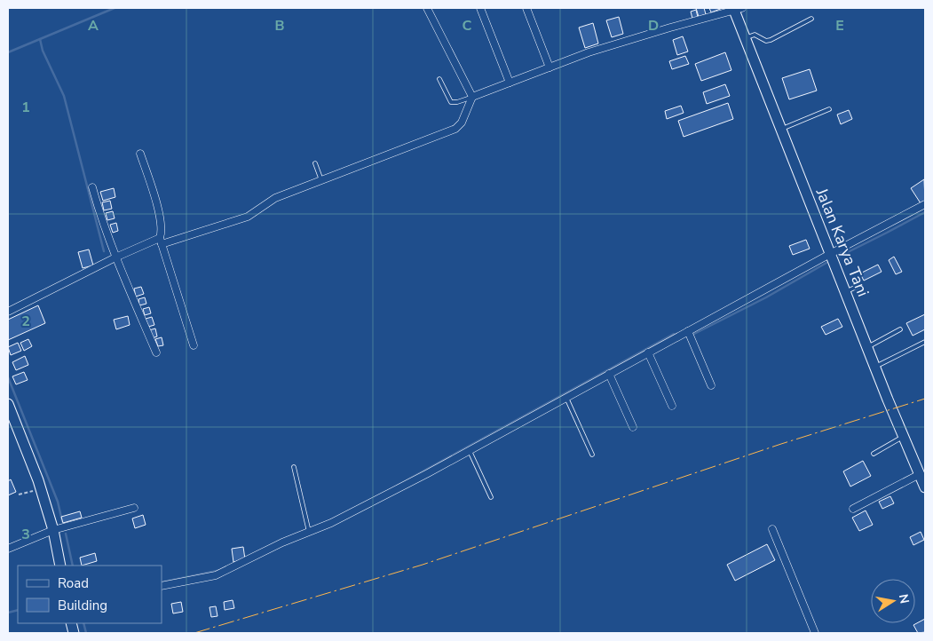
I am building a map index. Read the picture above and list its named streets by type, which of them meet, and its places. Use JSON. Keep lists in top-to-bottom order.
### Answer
{
  "streets": {
    "street": ["Jalan Karya Tani"]
  },
  "legend": ["Road", "Building"],
  "north": "right",
  "grid": {
    "columns": [
      "A",
      "B",
      "C",
      "D",
      "E"
    ],
    "rows": ["1", "2", "3"]
  }
}
